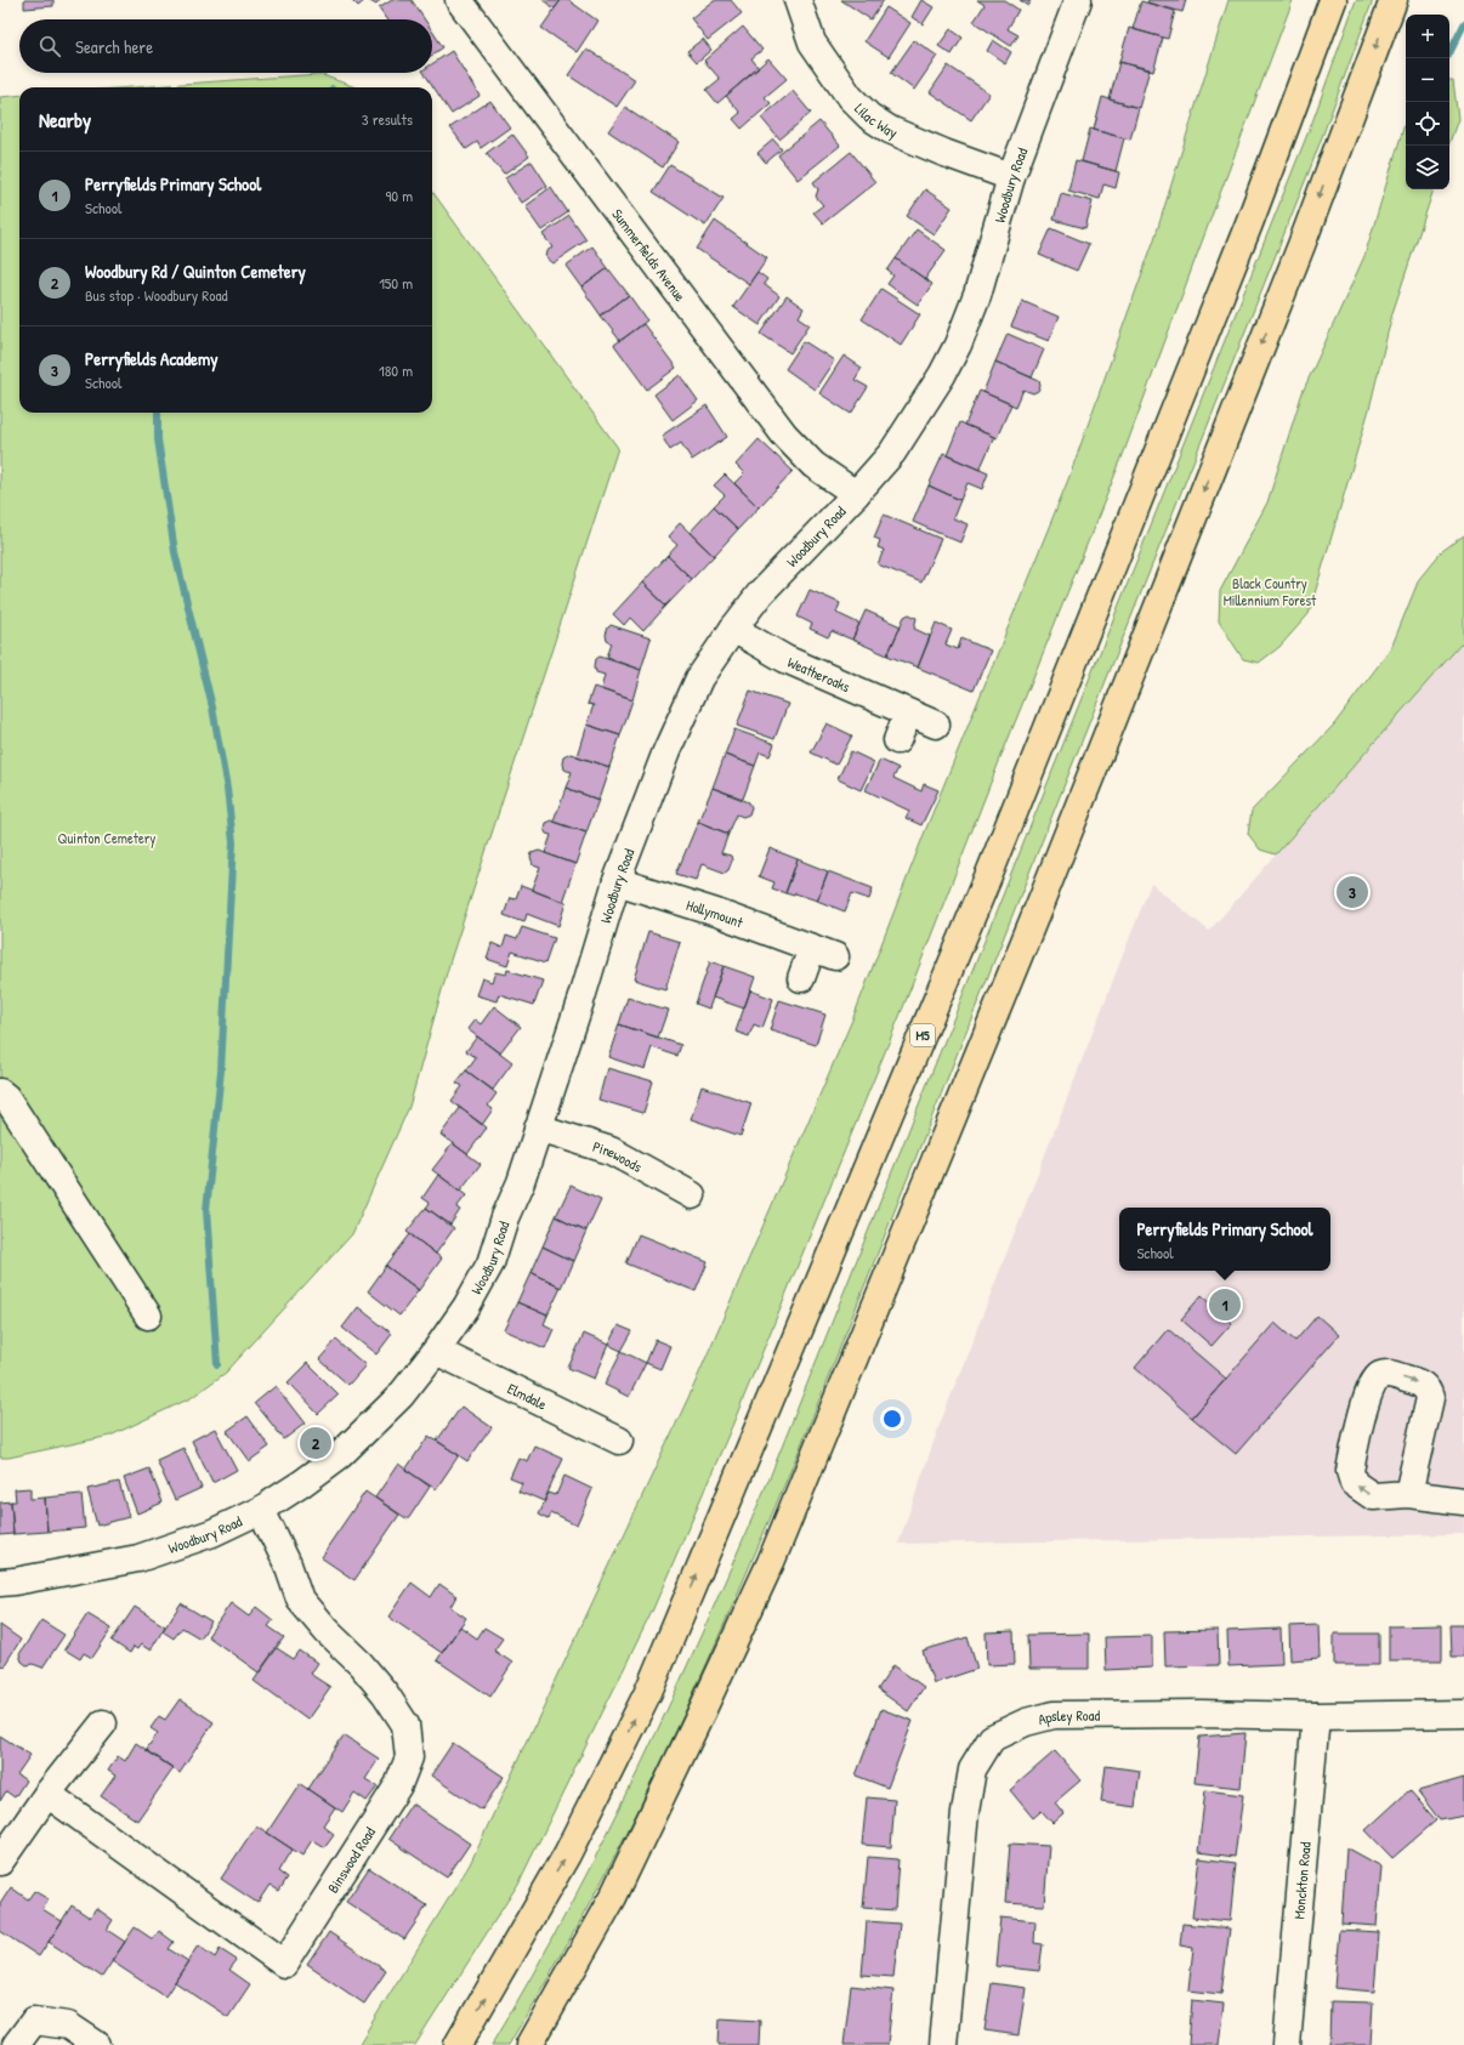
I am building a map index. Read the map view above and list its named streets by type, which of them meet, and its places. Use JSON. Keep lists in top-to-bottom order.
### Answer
{
  "streets": {
    "highway": ["M5"],
    "street": [
      "Lilac Way",
      "Woodbury Road",
      "Summerfields Avenue",
      "Weatheroaks",
      "Hollymount",
      "Pinewoods",
      "Elmdale",
      "Apsley Road",
      "Binswood Road",
      "Monckton Road"
    ]
  },
  "crossings": [
    ["Lilac Way", "Woodbury Road"],
    ["Woodbury Road", "Summerfields Avenue"],
    ["Woodbury Road", "Weatheroaks"],
    ["Woodbury Road", "Hollymount"],
    ["Woodbury Road", "Pinewoods"],
    ["Woodbury Road", "Elmdale"],
    ["Woodbury Road", "Binswood Road"],
    ["Apsley Road", "Monckton Road"]
  ],
  "parks": ["Black Country Millennium Forest", "Quinton Cemetery"],
  "page": {
    "map_buttons": ["+", "−"],
    "search": "Search here",
    "heading": ["Nearby", "3 results"],
    "list": [
      {
        "mark": "1",
        "name": "Perryfields Primary School",
        "note": "School",
        "value": "90 m"
      },
      {
        "mark": "2",
        "name": "Woodbury Rd / Quinton Cemetery",
        "note": "Bus stop · Woodbury Road",
        "value": "150 m"
      },
      {
        "mark": "3",
        "name": "Perryfields Academy",
        "note": "School",
        "value": "180 m"
      }
    ],
    "pins": ["3", "1", "2"],
    "popup": ["Perryfields Primary School", "School"]
  }
}
